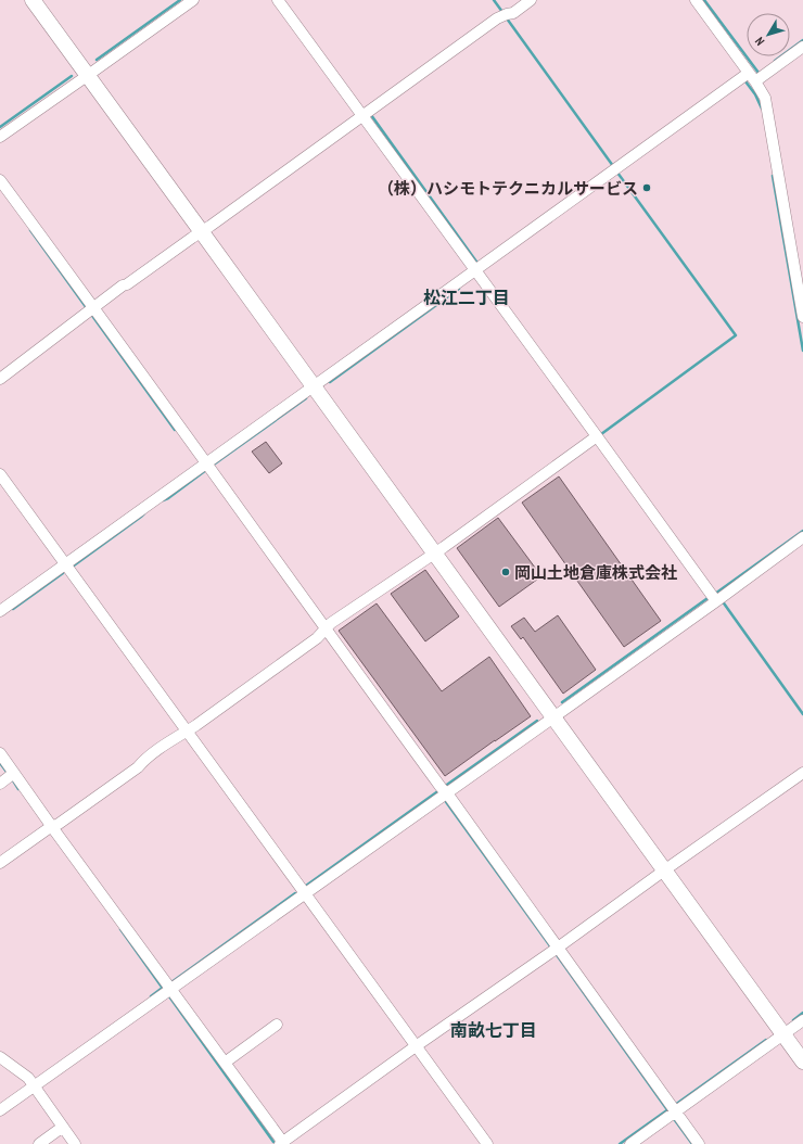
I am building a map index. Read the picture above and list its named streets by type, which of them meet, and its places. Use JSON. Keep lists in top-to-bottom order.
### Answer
{
  "districts": ["松江二丁目", "南畝七丁目"],
  "places": ["（株）ハシモトテクニカルサービス", "岡山土地倉庫株式会社"],
  "north": "bottom left"
}
